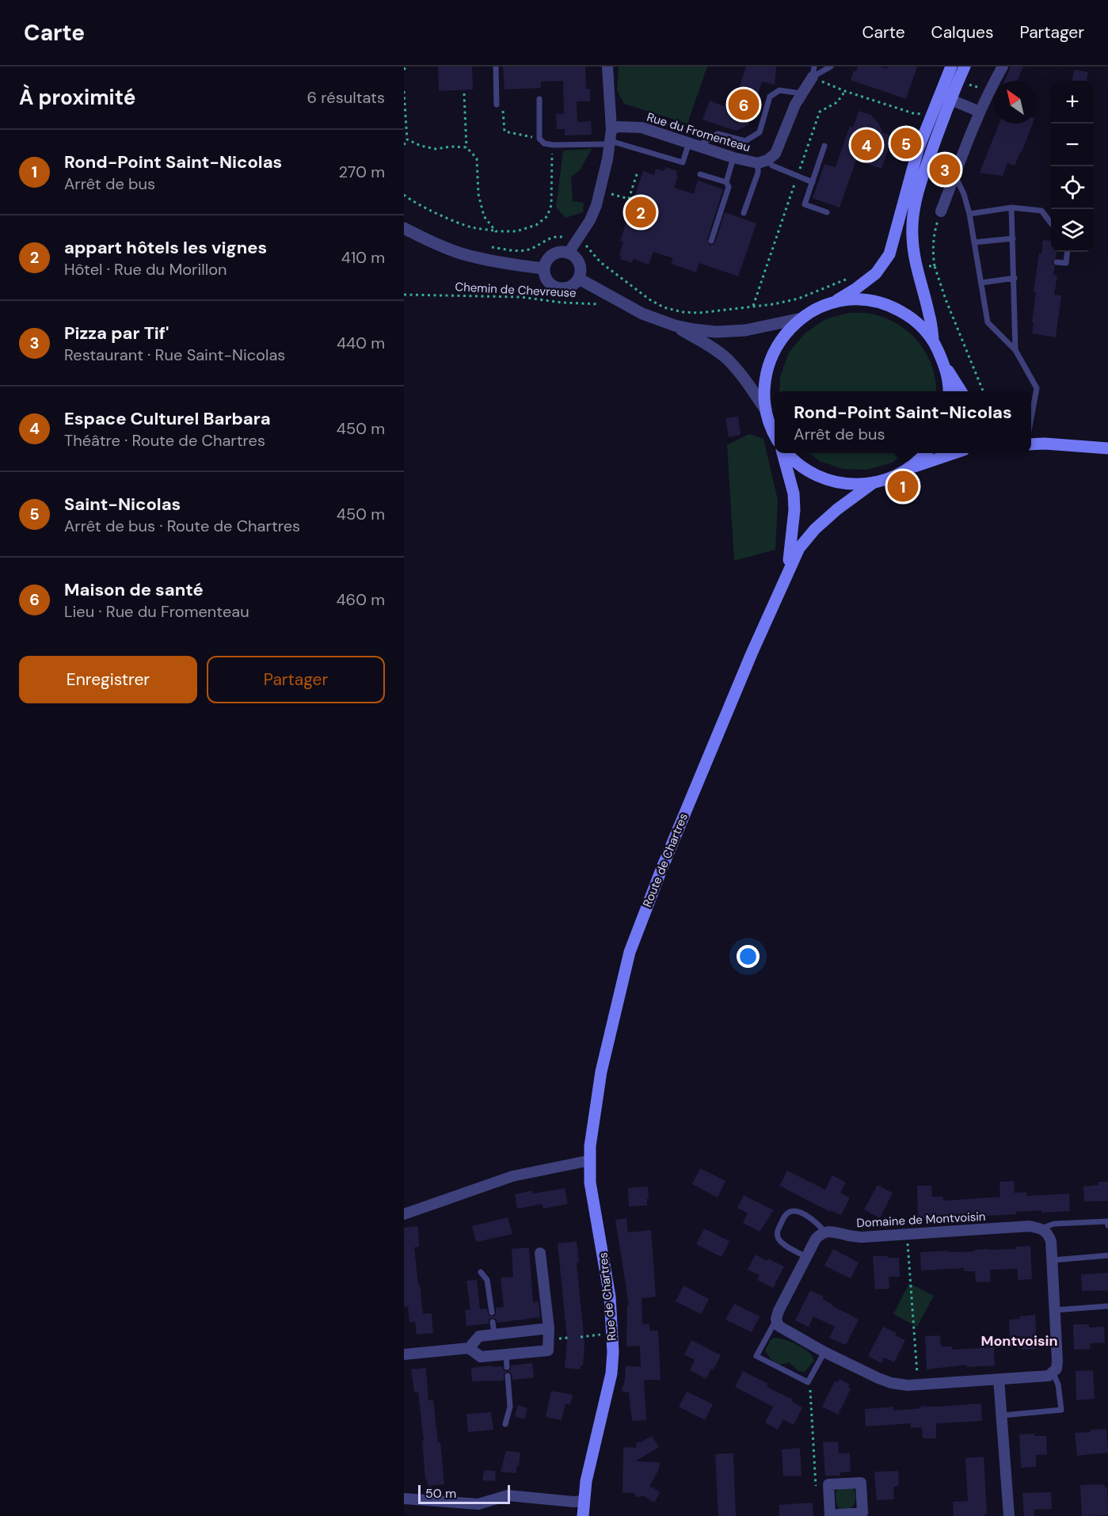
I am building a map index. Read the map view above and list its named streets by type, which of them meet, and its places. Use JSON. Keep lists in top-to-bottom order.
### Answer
{
  "streets": {
    "main road": ["Route de Chartres", "Rue de Chartres"],
    "street": ["Rue du Fromenteau", "Domaine de Montvoisin"],
    "path": ["Chemin de Chevreuse"]
  },
  "crossings": [
    ["Route de Chartres", "Rue de Chartres"]
  ],
  "districts": ["Montvoisin"],
  "scale_bar": "50 m",
  "north": "top left",
  "page": {
    "header": "Carte",
    "nav": ["Carte", "Calques", "Partager"],
    "heading": ["À proximité", "6 résultats"],
    "map_buttons": ["+", "−"],
    "pins": [
      "6",
      "5",
      "4",
      "3",
      "2",
      "1"
    ],
    "list": [
      {
        "mark": "1",
        "name": "Rond-Point Saint-Nicolas",
        "note": "Arrêt de bus",
        "value": "270 m"
      },
      {
        "mark": "2",
        "name": "appart hôtels les vignes",
        "note": "Hôtel · Rue du Morillon",
        "value": "410 m"
      },
      {
        "mark": "3",
        "name": "Pizza par Tif'",
        "note": "Restaurant · Rue Saint-Nicolas",
        "value": "440 m"
      },
      {
        "mark": "4",
        "name": "Espace Culturel Barbara",
        "note": "Théâtre · Route de Chartres",
        "value": "450 m"
      },
      {
        "mark": "5",
        "name": "Saint-Nicolas",
        "note": "Arrêt de bus · Route de Chartres",
        "value": "450 m"
      },
      {
        "mark": "6",
        "name": "Maison de santé",
        "note": "Lieu · Rue du Fromenteau",
        "value": "460 m"
      }
    ],
    "popup": ["Rond-Point Saint-Nicolas", "Arrêt de bus"],
    "buttons": ["Enregistrer", "Partager"],
    "scale": "50 m"
  }
}
